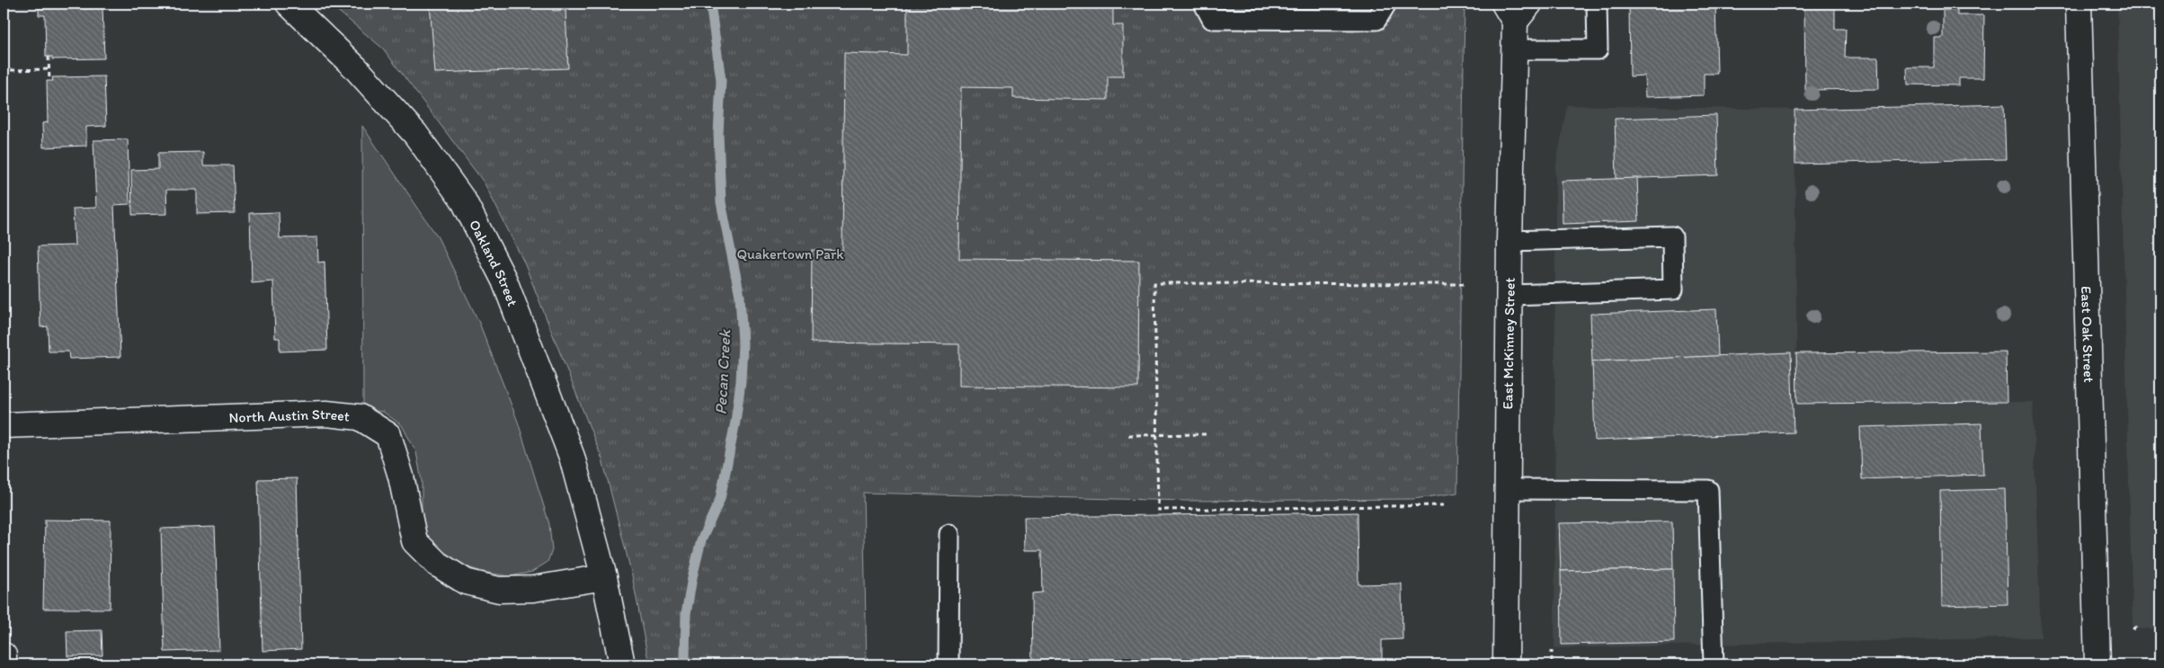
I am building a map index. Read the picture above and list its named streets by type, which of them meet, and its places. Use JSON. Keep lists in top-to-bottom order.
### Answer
{
  "streets": {
    "street": [
      "Oakland Street",
      "East Oak Street",
      "East McKinney Street",
      "North Austin Street"
    ]
  },
  "crossings": [
    ["Oakland Street", "North Austin Street"]
  ],
  "water": ["Pecan Creek"],
  "parks": ["Quakertown Park"]
}
